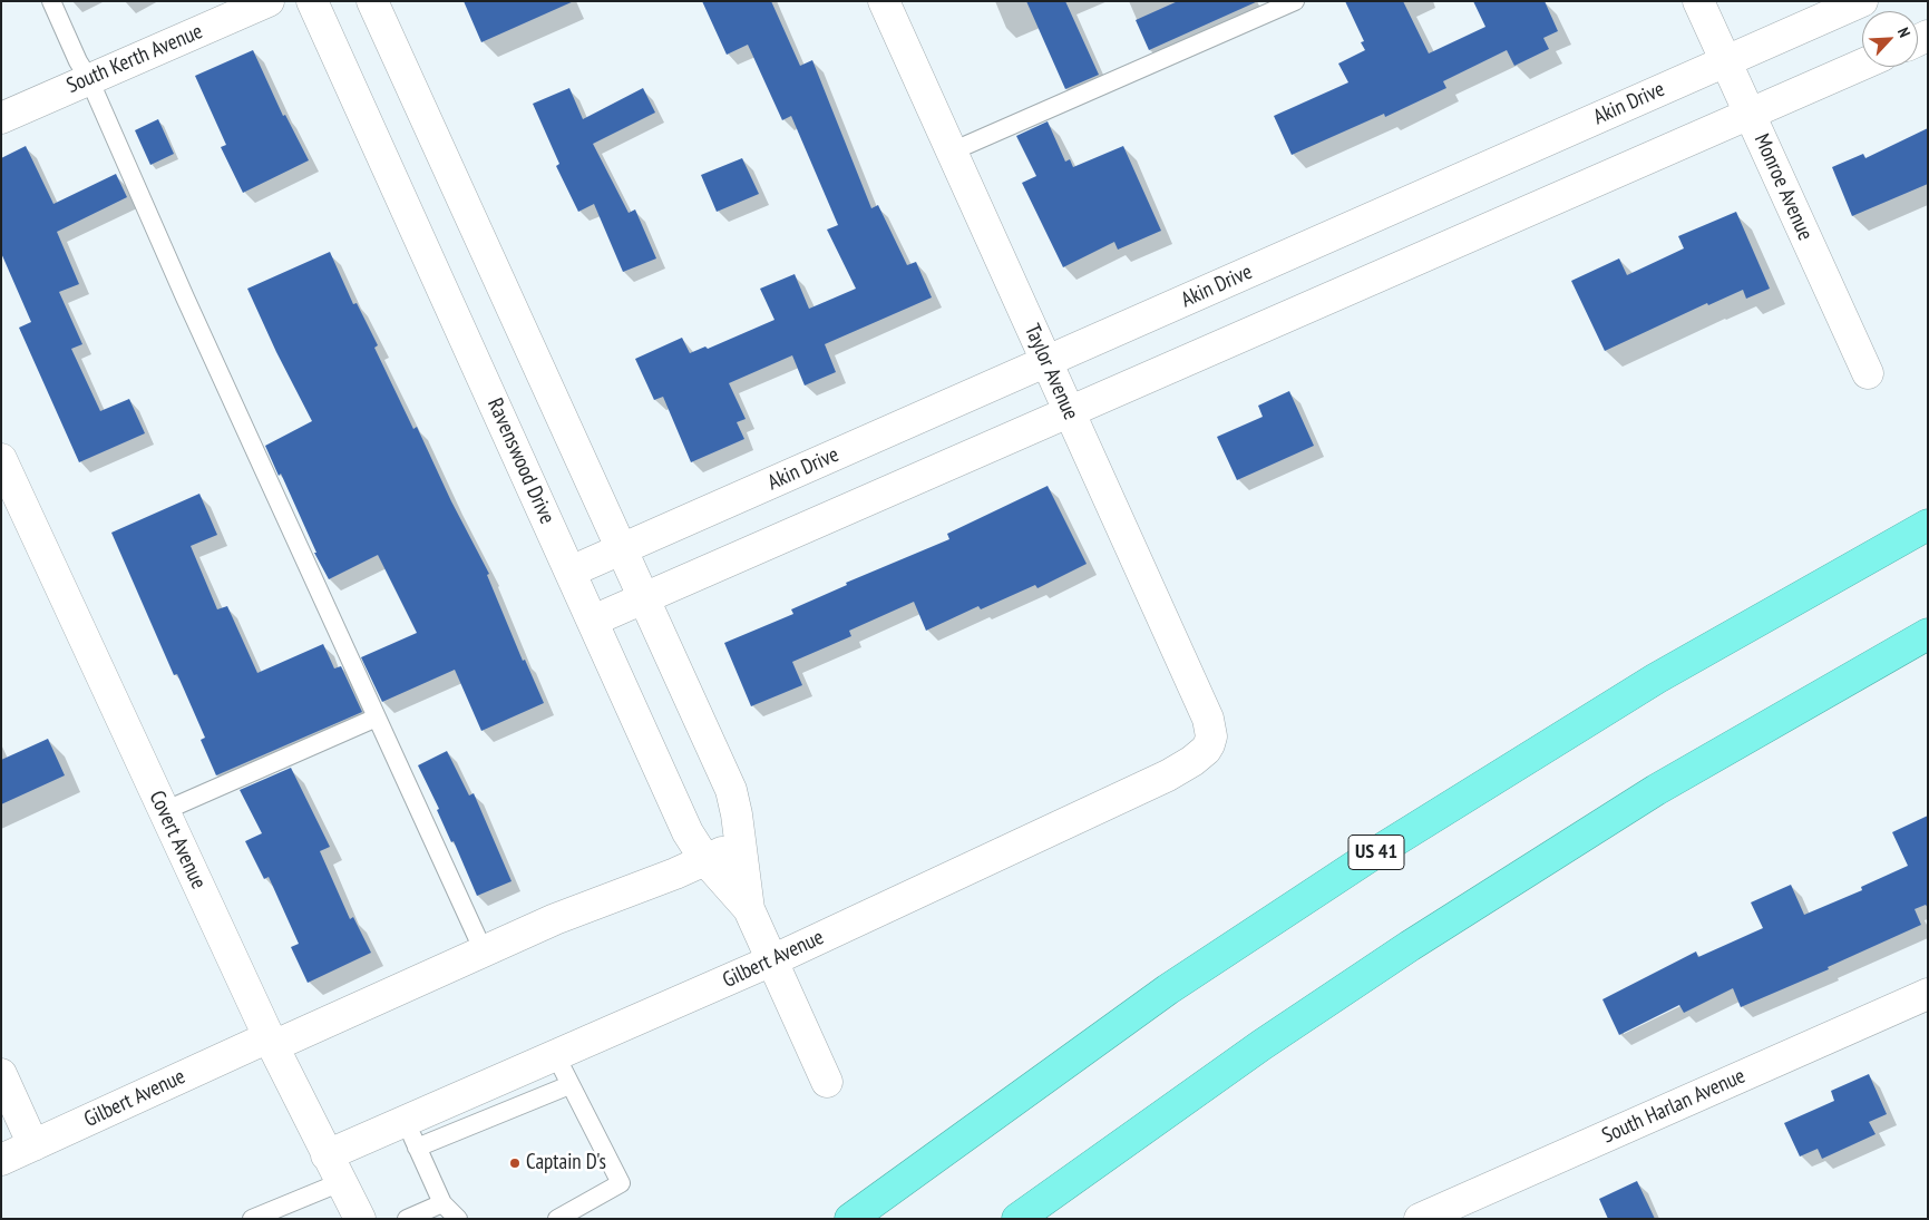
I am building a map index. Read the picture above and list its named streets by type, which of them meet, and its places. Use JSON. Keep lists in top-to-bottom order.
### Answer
{
  "streets": {
    "highway": ["US 41"],
    "street": [
      "South Kerth Avenue",
      "Akin Drive",
      "Monroe Avenue",
      "Taylor Avenue",
      "Ravenswood Drive",
      "Covert Avenue",
      "Gilbert Avenue",
      "South Harlan Avenue"
    ]
  },
  "crossings": [
    ["Akin Drive", "Monroe Avenue"],
    ["Akin Drive", "Taylor Avenue"],
    ["Akin Drive", "Ravenswood Drive"],
    ["Taylor Avenue", "Gilbert Avenue"],
    ["Ravenswood Drive", "Gilbert Avenue"],
    ["Covert Avenue", "Gilbert Avenue"]
  ],
  "places": ["Captain D's"],
  "north": "top right"
}
